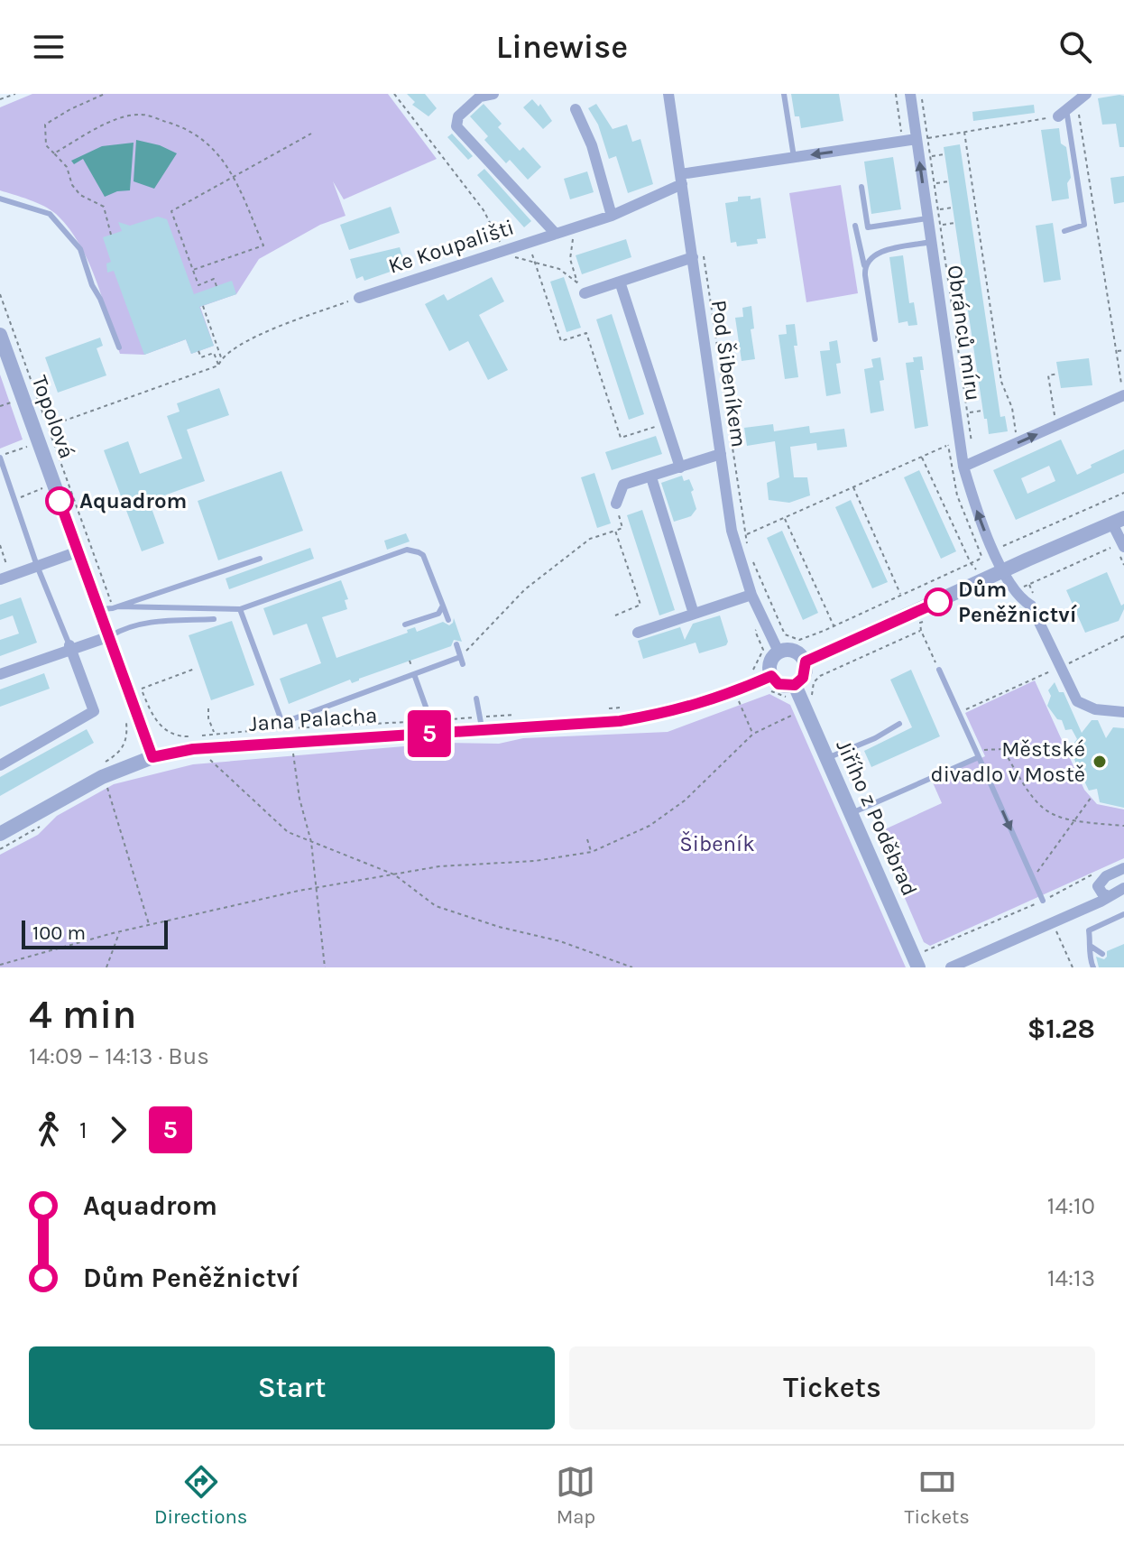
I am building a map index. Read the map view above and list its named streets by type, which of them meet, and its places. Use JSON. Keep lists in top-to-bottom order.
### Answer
{
  "streets": {
    "street": [
      "Ke Koupališti",
      "Obránců míru",
      "Pod Šibeníkem",
      "Topolová",
      "Jana Palacha",
      "Jiřího z Poděbrad"
    ]
  },
  "crossings": [
    ["Ke Koupališti", "Obránců míru"],
    ["Ke Koupališti", "Pod Šibeníkem"],
    ["Pod Šibeníkem", "Jana Palacha"],
    ["Pod Šibeníkem", "Jiřího z Poděbrad"],
    ["Topolová", "Jana Palacha"],
    ["Jana Palacha", "Jiřího z Poděbrad"]
  ],
  "parks": ["Šibeník"],
  "places": ["Aquadrom", "Dům Peněžnictví", "Městské divadlo v Mostě"],
  "lines": ["bus line 5"],
  "scale_bar": "100 m",
  "page": {
    "header": "Linewise",
    "on_map": "5",
    "scale": "100 m",
    "heading": ["4 min", "14:09 – 14:13 · Bus", "$1.28"],
    "legs": ["1", "5"],
    "list": [
      {
        "name": "Aquadrom",
        "value": "14:10"
      },
      {
        "name": "Dům Peněžnictví",
        "value": "14:13"
      }
    ],
    "buttons": ["Start", "Tickets"],
    "tabs": ["Directions", "Map", "Tickets"]
  }
}
